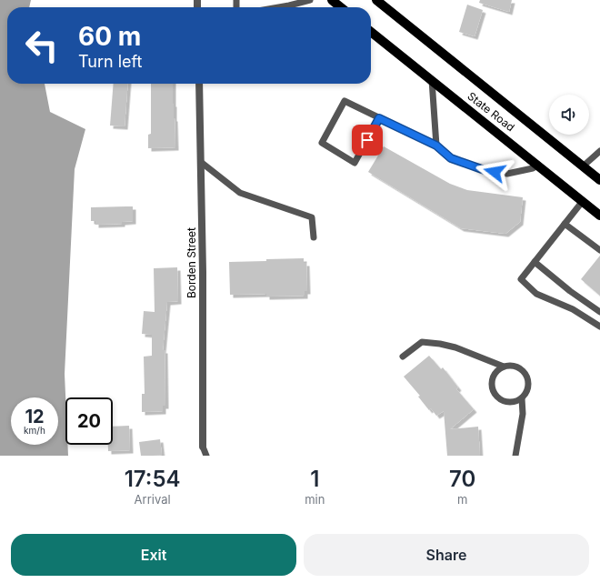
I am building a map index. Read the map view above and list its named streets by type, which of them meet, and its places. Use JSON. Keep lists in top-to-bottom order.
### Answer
{
  "streets": {
    "main road": ["State Road"],
    "street": ["Borden Street"]
  },
  "page": {
    "turn": ["60 m", "Turn left"],
    "speed": "12 km/h",
    "limit": "20",
    "eta": [
      "17:54",
      "Arrival",
      "1",
      "min",
      "70",
      "m"
    ],
    "buttons": ["Exit", "Share"]
  }
}
